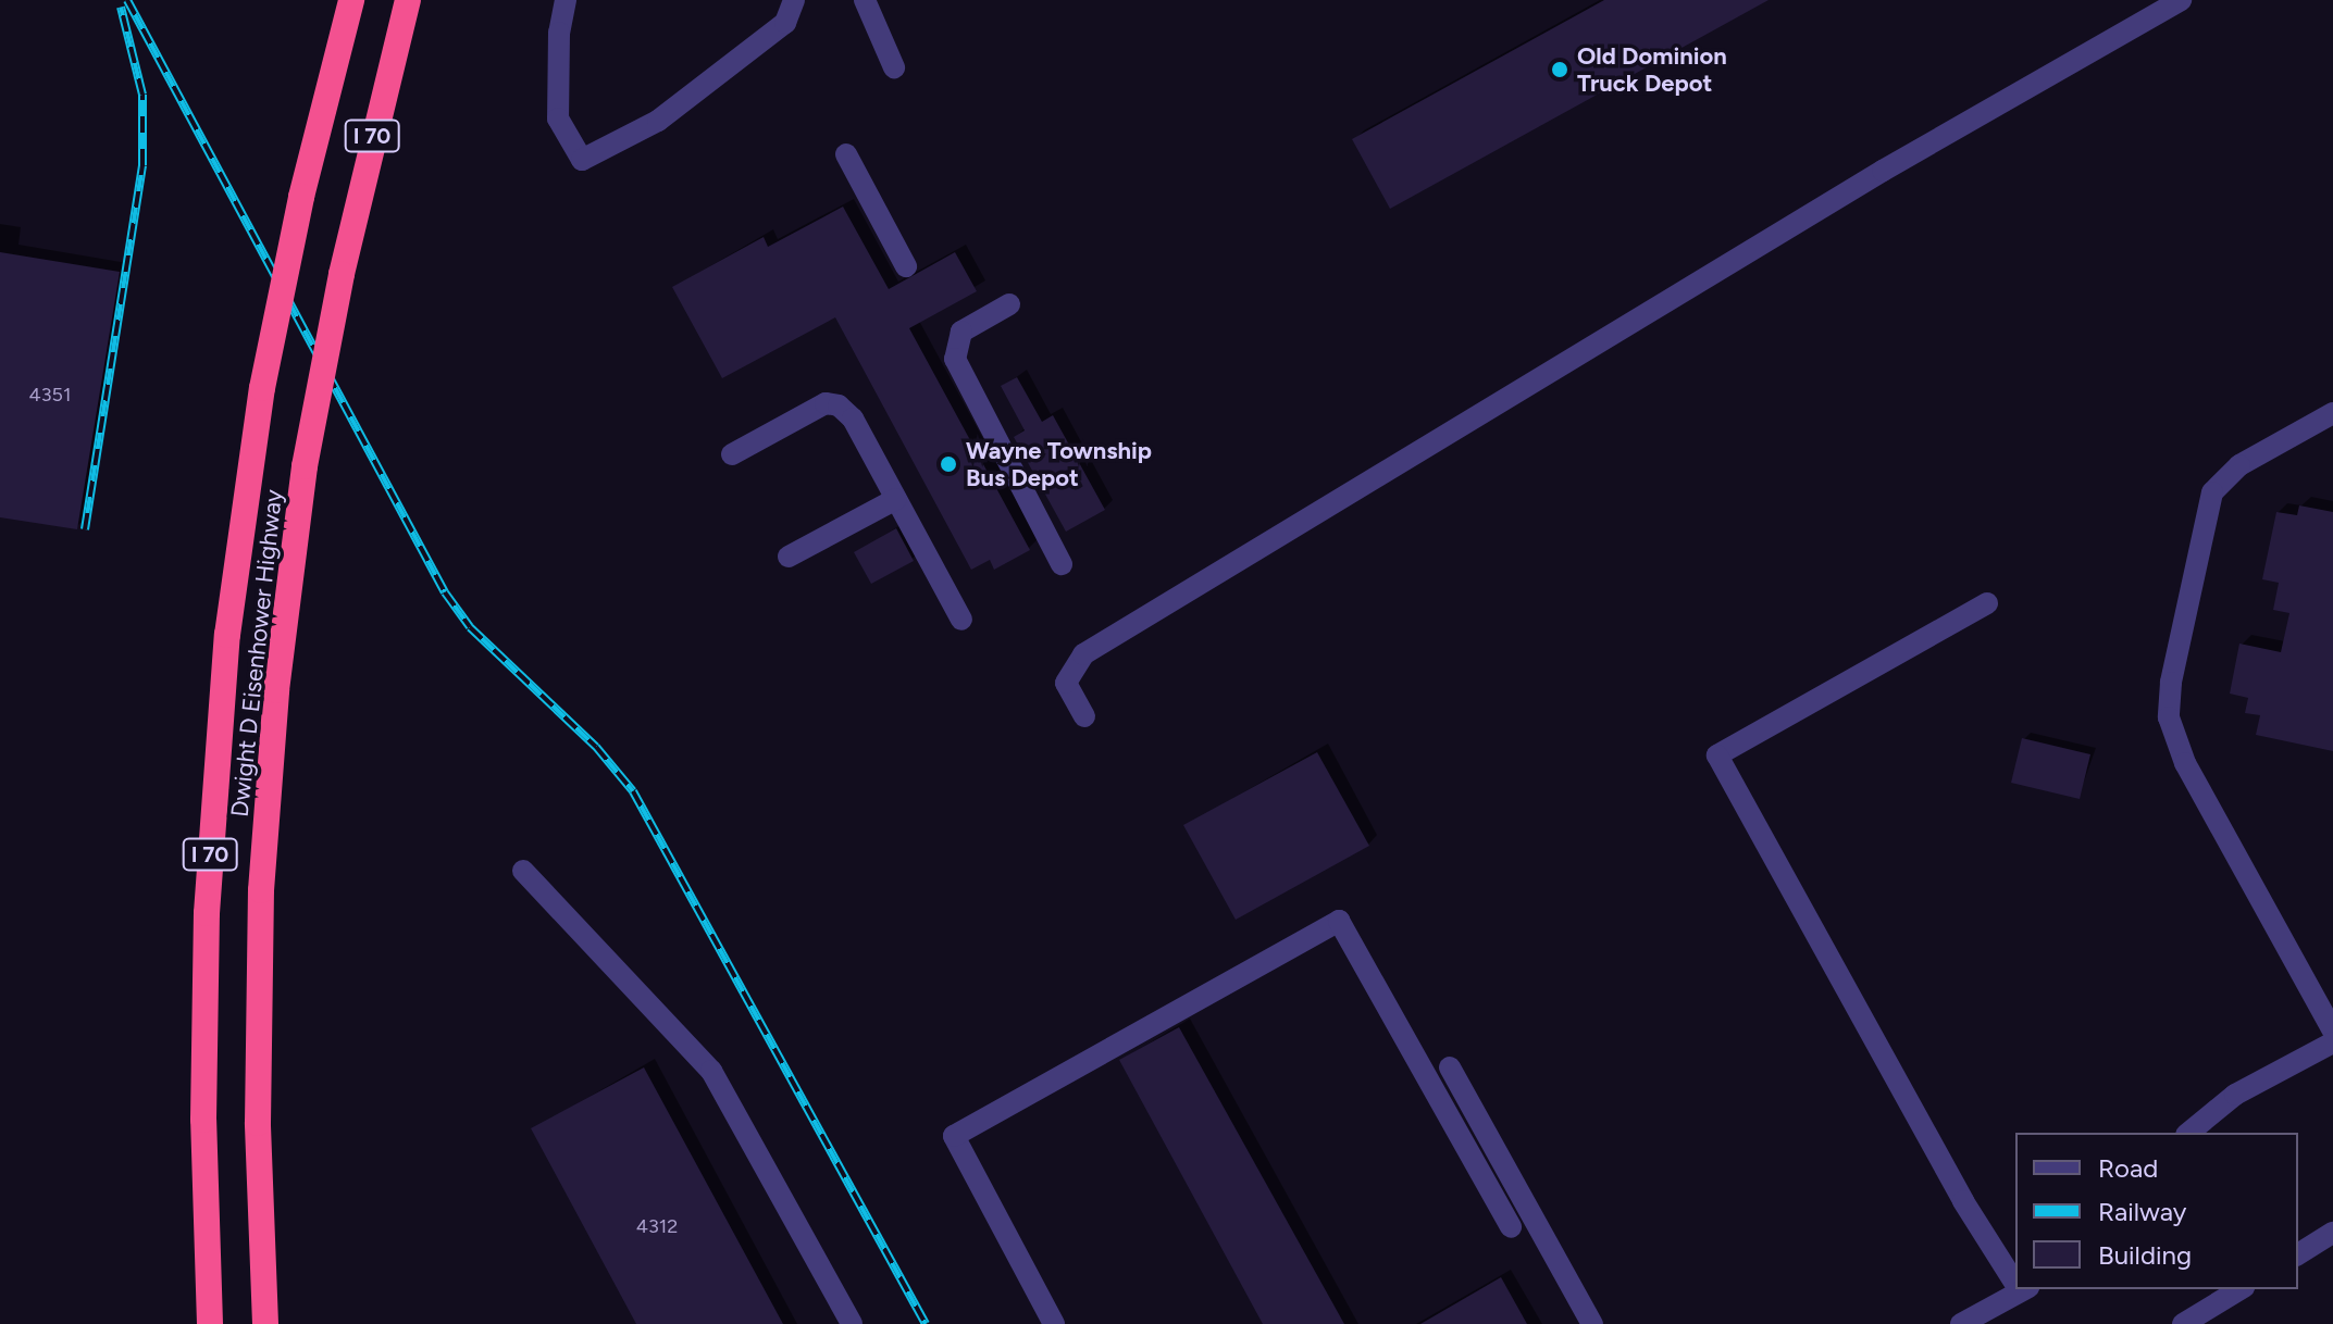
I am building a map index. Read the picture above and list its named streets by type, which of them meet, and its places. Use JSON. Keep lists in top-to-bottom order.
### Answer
{
  "streets": {
    "highway": ["I 70", "Dwight D Eisenhower Highway"]
  },
  "places": ["Old Dominion Truck Depot", "Wayne Township Bus Depot"],
  "house_numbers": ["4351", "4312"],
  "legend": ["Road", "Railway", "Building"]
}
